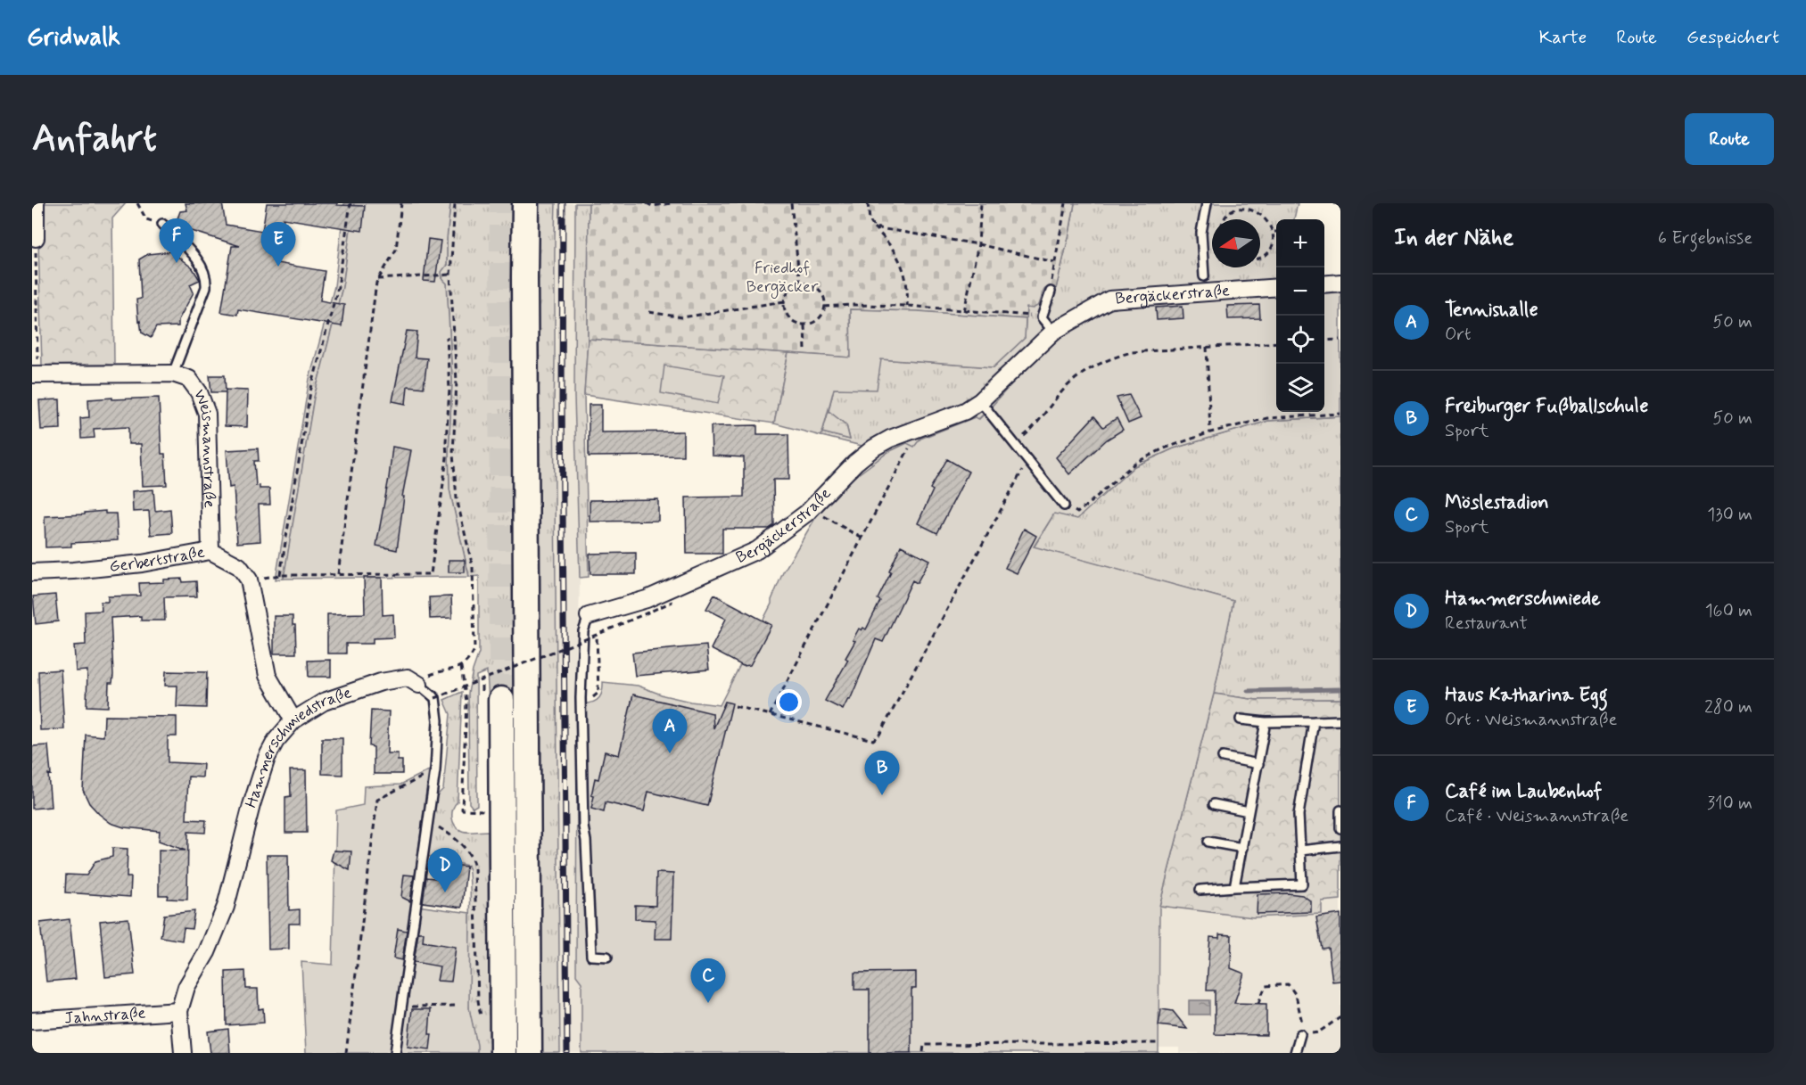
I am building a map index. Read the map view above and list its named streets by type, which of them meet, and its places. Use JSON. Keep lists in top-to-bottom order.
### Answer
{
  "streets": {
    "street": [
      "Bergäckerstraße",
      "Weismannstraße",
      "Gerbertstraße",
      "Hammerschmiedstraße",
      "Jahnstraße"
    ]
  },
  "crossings": [
    ["Weismannstraße", "Gerbertstraße"],
    ["Hammerschmiedstraße", "Jahnstraße"]
  ],
  "parks": ["Friedhof Bergäcker"],
  "north": "left",
  "page": {
    "header": "Gridwalk",
    "nav": ["Karte", "Route", "Gespeichert"],
    "buttons": "Route",
    "title": "Anfahrt",
    "heading": ["In der Nähe", "6 Ergebnisse"],
    "pins": [
      "F",
      "E",
      "A",
      "B",
      "D",
      "C"
    ],
    "map_buttons": ["+", "−"],
    "list": [
      {
        "mark": "A",
        "name": "Tennishalle",
        "note": "Ort",
        "value": "50 m"
      },
      {
        "mark": "B",
        "name": "Freiburger Fußballschule",
        "note": "Sport",
        "value": "50 m"
      },
      {
        "mark": "C",
        "name": "Möslestadion",
        "note": "Sport",
        "value": "130 m"
      },
      {
        "mark": "D",
        "name": "Hammerschmiede",
        "note": "Restaurant",
        "value": "160 m"
      },
      {
        "mark": "E",
        "name": "Haus Katharina Egg",
        "note": "Ort · Weismannstraße",
        "value": "280 m"
      },
      {
        "mark": "F",
        "name": "Café im Laubenhof",
        "note": "Café · Weismannstraße",
        "value": "310 m"
      }
    ]
  }
}
